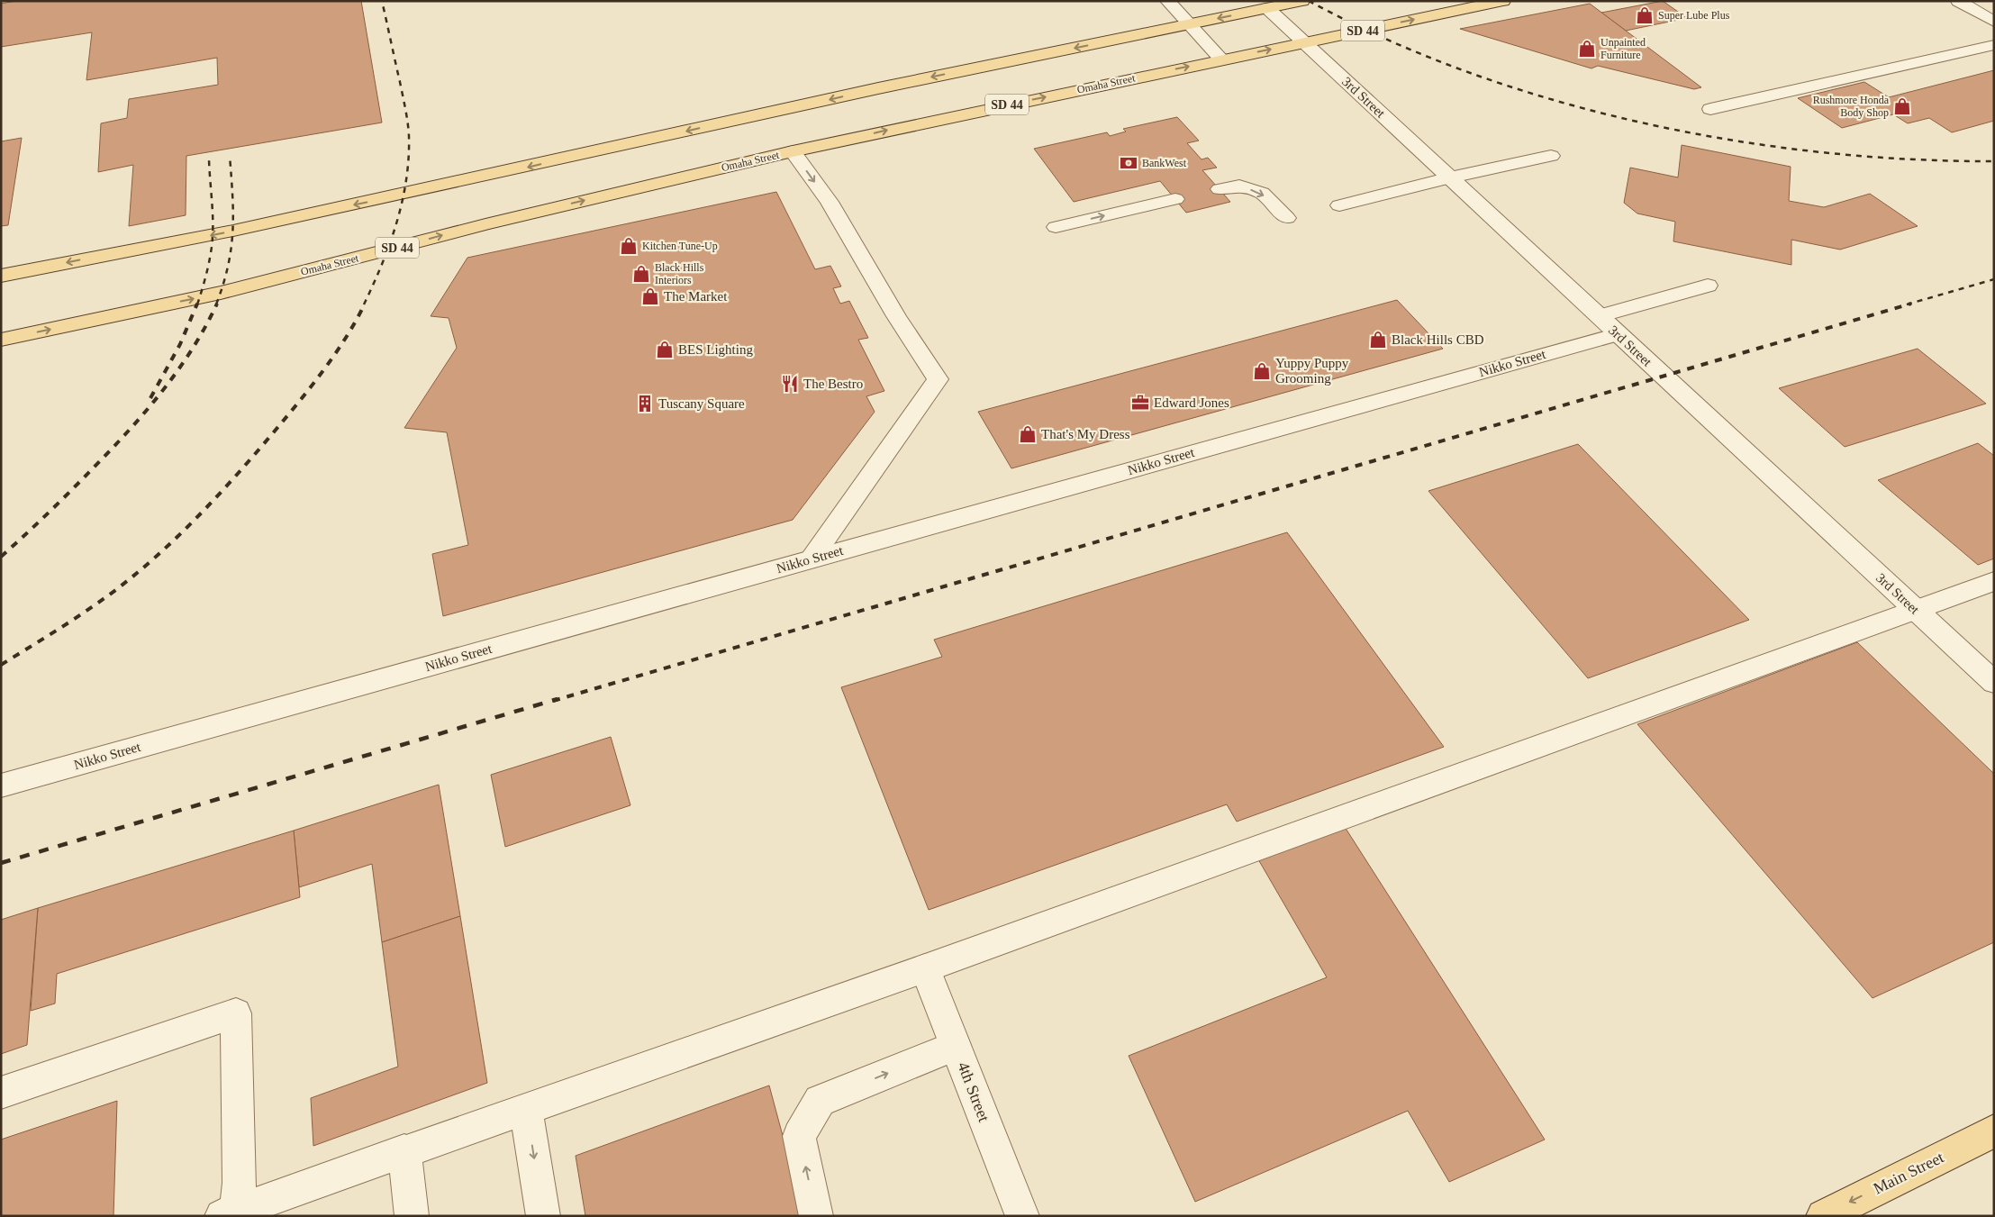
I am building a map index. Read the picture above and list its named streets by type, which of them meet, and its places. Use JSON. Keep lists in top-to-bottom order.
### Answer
{
  "streets": {
    "main road": ["SD 44", "Omaha Street", "Main Street"],
    "street": ["3rd Street", "Nikko Street", "4th Street"]
  },
  "crossings": [
    ["Omaha Street", "3rd Street"],
    ["3rd Street", "Nikko Street"]
  ],
  "one_way": ["Main Street"],
  "places": {
    "shop": [
      "Super Lube Plus",
      "Unpainted Furniture",
      "Rushmore Honda Body Shop",
      "Kitchen Tune-Up",
      "Black Hills Interiors",
      "The Market",
      "Black Hills CBD",
      "BES Lighting",
      "Yuppy Puppy Grooming",
      "That's My Dress"
    ],
    "bank": ["BankWest"],
    "restaurant": ["The Bestro"],
    "office": ["Edward Jones"],
    "building": ["Tuscany Square"]
  }
}
